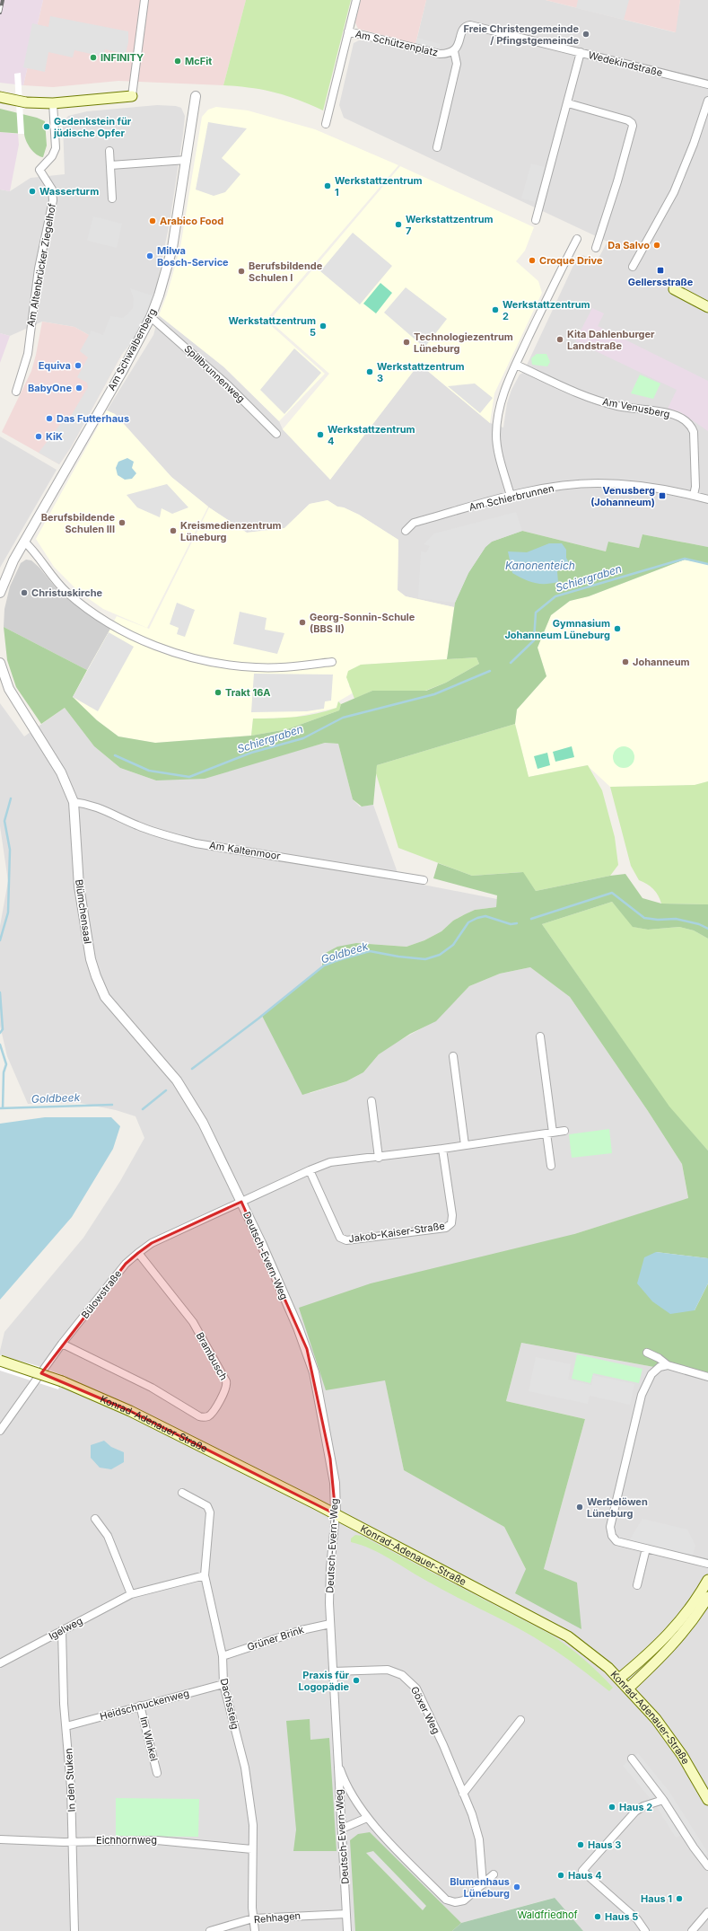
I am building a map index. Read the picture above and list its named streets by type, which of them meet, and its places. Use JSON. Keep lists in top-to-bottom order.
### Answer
{
  "streets": {
    "main road": ["Konrad-Adenauer-Straße"],
    "street": [
      "Am Schützenplatz",
      "Wedekindstraße",
      "Am Altenbrücker Ziegelhof",
      "Am Schwalbenberg",
      "Spillbrunnenweg",
      "Am Venusberg",
      "Am Schierbrunnen",
      "Am Kaltenmoor",
      "Blümchensaal",
      "Jakob-Kaiser-Straße",
      "Deutsch-Evern-Weg",
      "Bülowstraße",
      "Brambusch",
      "Igelweg",
      "Grüner Brink",
      "Dachssteig",
      "Heidschnuckenweg",
      "Göxer Weg",
      "Im Winkel",
      "In den Stuken",
      "Eichhornweg",
      "Rehhagen"
    ]
  },
  "crossings": [
    ["Am Schützenplatz", "Wedekindstraße"],
    ["Am Schwalbenberg", "Spillbrunnenweg"],
    ["Am Venusberg", "Am Schierbrunnen"],
    ["Am Kaltenmoor", "Blümchensaal"],
    ["Blümchensaal", "Deutsch-Evern-Weg"],
    ["Jakob-Kaiser-Straße", "Bülowstraße"],
    ["Deutsch-Evern-Weg", "Bülowstraße"],
    ["Deutsch-Evern-Weg", "Konrad-Adenauer-Straße"],
    ["Deutsch-Evern-Weg", "Grüner Brink"],
    ["Deutsch-Evern-Weg", "Göxer Weg"],
    ["Deutsch-Evern-Weg", "Rehhagen"],
    ["Bülowstraße", "Brambusch"],
    ["Igelweg", "Dachssteig"],
    ["Igelweg", "In den Stuken"],
    ["Grüner Brink", "Dachssteig"],
    ["Dachssteig", "Heidschnuckenweg"],
    ["Dachssteig", "Eichhornweg"],
    ["Dachssteig", "Rehhagen"],
    ["Heidschnuckenweg", "Im Winkel"],
    ["Heidschnuckenweg", "In den Stuken"],
    ["In den Stuken", "Eichhornweg"]
  ],
  "water": ["Kanonenteich", "Schiergraben", "Goldbeek"],
  "parks": ["Waldfriedhof"],
  "places": {
    "other": [
      "Freie Christengemeinde / Pfingstgemeinde",
      "INFINITY",
      "McFit",
      "Gedenkstein für jüdische Opfer",
      "Werkstattzentrum 1",
      "Wasserturm",
      "Arabico Food",
      "Werkstattzentrum 7",
      "Da Salvo",
      "Milwa Bosch-Service",
      "Croque Drive",
      "Berufsbildende Schulen I",
      "Werkstattzentrum 2",
      "Werkstattzentrum 5",
      "Kita Dahlenburger Landstraße",
      "Technologiezentrum Lüneburg",
      "Equiva",
      "Werkstattzentrum 3",
      "BabyOne",
      "Das Futterhaus",
      "Werkstattzentrum 4",
      "KiK",
      "Berufsbildende Schulen III",
      "Kreismedienzentrum Lüneburg",
      "Christuskirche",
      "Georg-Sonnin-Schule (BBS II)",
      "Gymnasium Johanneum Lüneburg",
      "Johanneum",
      "Trakt 16A",
      "Werbelöwen Lüneburg",
      "Praxis für Logopädie",
      "Haus 2",
      "Haus 3",
      "Haus 4",
      "Blumenhaus Lüneburg",
      "Haus 1",
      "Haus 5"
    ],
    "transit": ["Gellersstraße", "Venusberg (Johanneum)"]
  }
}
